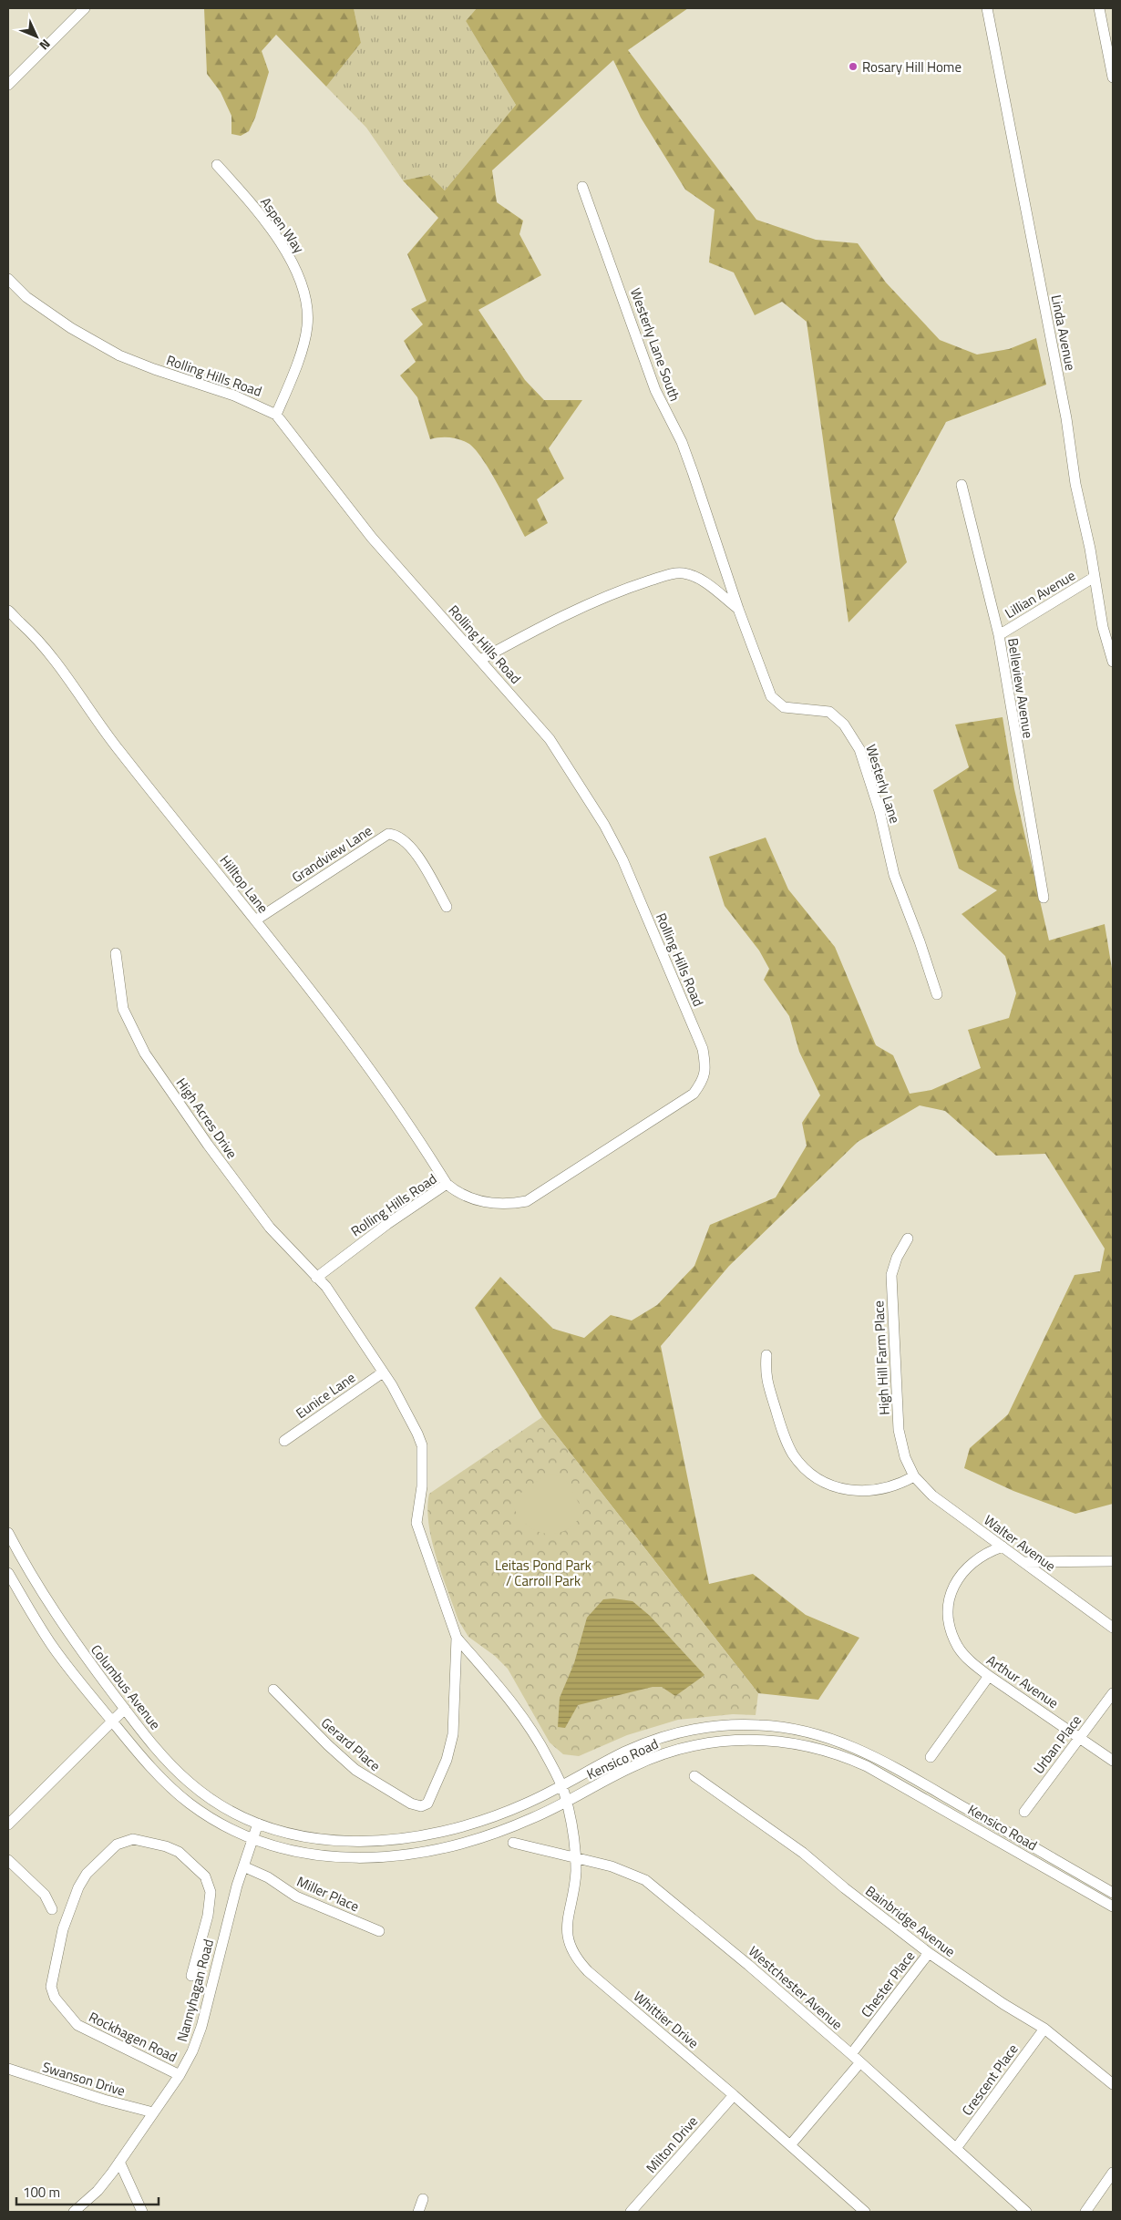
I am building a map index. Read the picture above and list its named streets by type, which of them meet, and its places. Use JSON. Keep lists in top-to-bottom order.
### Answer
{
  "streets": {
    "street": [
      "Aspen Way",
      "Linda Avenue",
      "Westerly Lane South",
      "Rolling Hills Road",
      "Lillian Avenue",
      "Belleview Avenue",
      "Westerly Lane",
      "Grandview Lane",
      "Hilltop Lane",
      "High Acres Drive",
      "High Hill Farm Place",
      "Eunice Lane",
      "Walter Avenue",
      "Arthur Avenue",
      "Columbus Avenue",
      "Gerard Place",
      "Urban Place",
      "Kensico Road",
      "Miller Place",
      "Bainbridge Avenue",
      "Chester Place",
      "Westchester Avenue",
      "Nannyhagan Road",
      "Whittier Drive",
      "Rockhagen Road",
      "Swanson Drive",
      "Crescent Place",
      "Milton Drive"
    ]
  },
  "crossings": [
    ["Aspen Way", "Rolling Hills Road"],
    ["Linda Avenue", "Lillian Avenue"],
    ["Westerly Lane South", "Westerly Lane"],
    ["Rolling Hills Road", "Hilltop Lane"],
    ["Rolling Hills Road", "High Acres Drive"],
    ["Lillian Avenue", "Belleview Avenue"],
    ["Grandview Lane", "Hilltop Lane"],
    ["High Hill Farm Place", "Walter Avenue"],
    ["Walter Avenue", "Arthur Avenue"],
    ["Arthur Avenue", "Urban Place"],
    ["Columbus Avenue", "Kensico Road"],
    ["Columbus Avenue", "Nannyhagan Road"],
    ["Kensico Road", "Nannyhagan Road"],
    ["Kensico Road", "Whittier Drive"],
    ["Miller Place", "Nannyhagan Road"],
    ["Bainbridge Avenue", "Chester Place"],
    ["Bainbridge Avenue", "Crescent Place"],
    ["Chester Place", "Westchester Avenue"],
    ["Westchester Avenue", "Whittier Drive"],
    ["Westchester Avenue", "Crescent Place"],
    ["Nannyhagan Road", "Rockhagen Road"],
    ["Nannyhagan Road", "Swanson Drive"],
    ["Whittier Drive", "Milton Drive"]
  ],
  "parks": ["Leitas Pond Park / Carroll Park"],
  "places": ["Rosary Hill Home"],
  "scale_bar": "100 m",
  "north": "bottom right"
}
